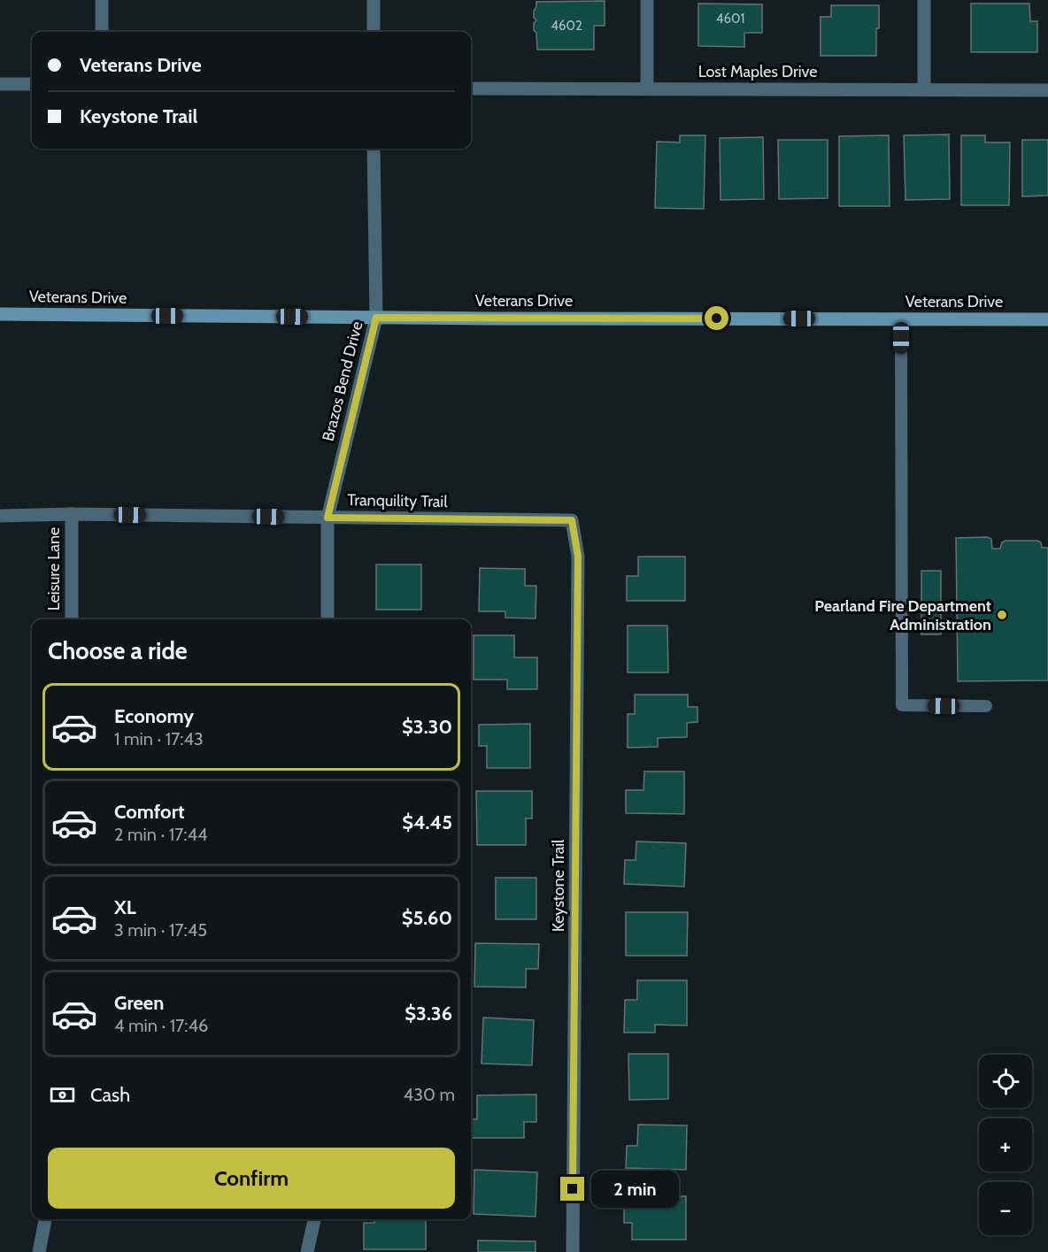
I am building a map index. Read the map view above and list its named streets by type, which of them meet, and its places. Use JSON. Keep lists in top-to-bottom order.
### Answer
{
  "streets": {
    "street": [
      "Lost Maples Drive",
      "Veterans Drive",
      "Brazos Bend Drive",
      "Tranquility Trail",
      "Leisure Lane",
      "Keystone Trail"
    ]
  },
  "crossings": [
    ["Veterans Drive", "Brazos Bend Drive"],
    ["Brazos Bend Drive", "Tranquility Trail"],
    ["Tranquility Trail", "Leisure Lane"],
    ["Tranquility Trail", "Keystone Trail"]
  ],
  "places": ["Pearland Fire Department Administration"],
  "house_numbers": ["4601", "4602"],
  "page": {
    "banner": ["Veterans Drive", "Keystone Trail"],
    "heading": "Choose a ride",
    "list": [
      {
        "name": "Economy",
        "note": "1 min · 17:43",
        "value": "$3.30"
      },
      {
        "name": "Comfort",
        "note": "2 min · 17:44",
        "value": "$4.45"
      },
      {
        "name": "XL",
        "note": "3 min · 17:45",
        "value": "$5.60"
      },
      {
        "name": "Green",
        "note": "4 min · 17:46",
        "value": "$3.36"
      }
    ],
    "map_buttons": ["+", "−"],
    "pay": ["Cash", "430 m"],
    "buttons": "Confirm",
    "bubble": "2 min"
  }
}
